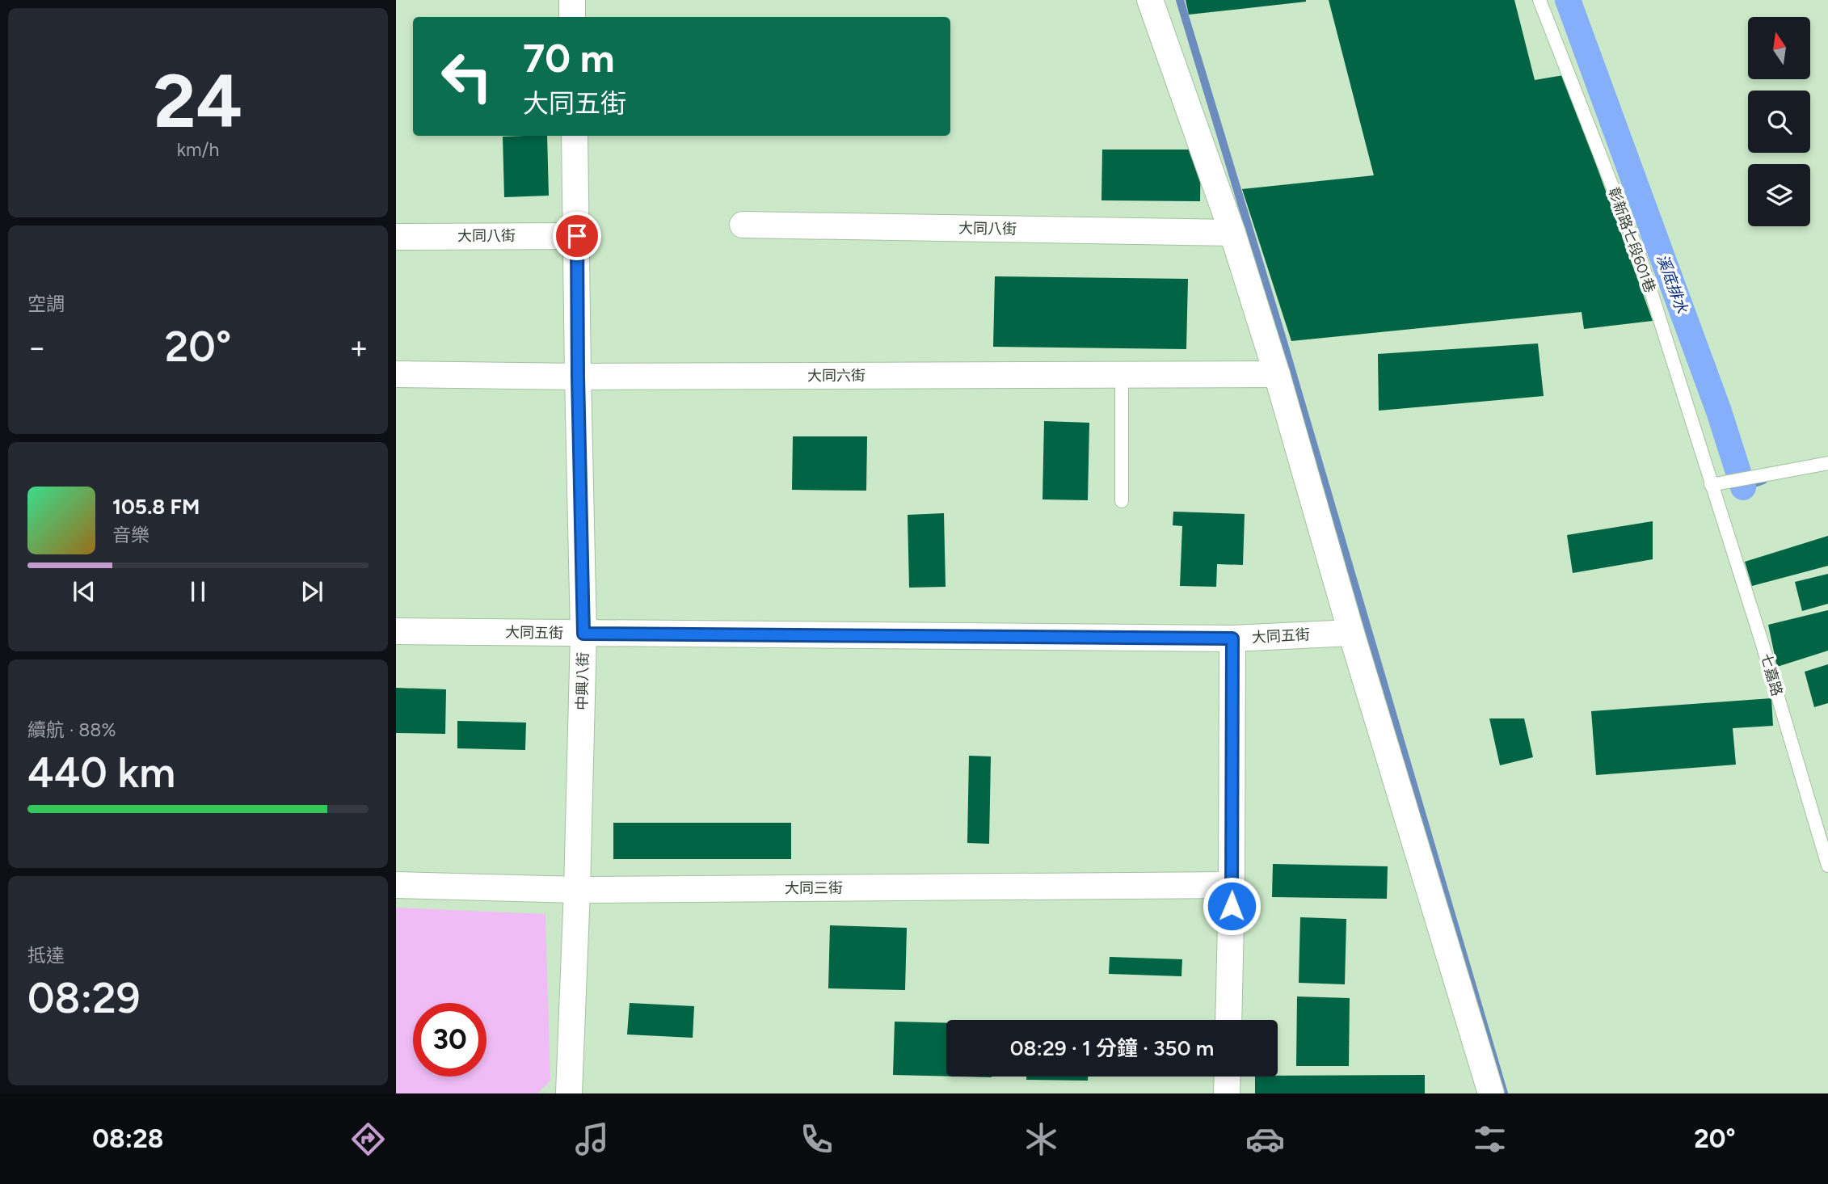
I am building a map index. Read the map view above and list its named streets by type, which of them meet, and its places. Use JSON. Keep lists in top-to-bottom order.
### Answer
{
  "streets": {
    "street": [
      "大同八街",
      "大同六街",
      "大同五街",
      "中興八街",
      "大同三街"
    ],
    "lane": ["彰新路七段601巷", "七嘉路"]
  },
  "crossings": [
    ["大同八街", "中興八街"],
    ["彰新路七段601巷", "七嘉路"],
    ["大同六街", "中興八街"],
    ["大同五街", "中興八街"],
    ["中興八街", "大同三街"]
  ],
  "water": ["溪底排水"],
  "north": "top",
  "page": {
    "tile": [
      ["24", "km/h"],
      "空調",
      ["續航 · 88%", "440 km"],
      ["抵達", "08:29"]
    ],
    "turn": ["70 m", "大同五街"],
    "heat": ["−", "20°", "+"],
    "song": ["105.8 FM", "音樂"],
    "limit": "30",
    "trip": "08:29 · 1 分鐘 · 350 m",
    "tabs": ["08:28", "20°"]
  }
}
